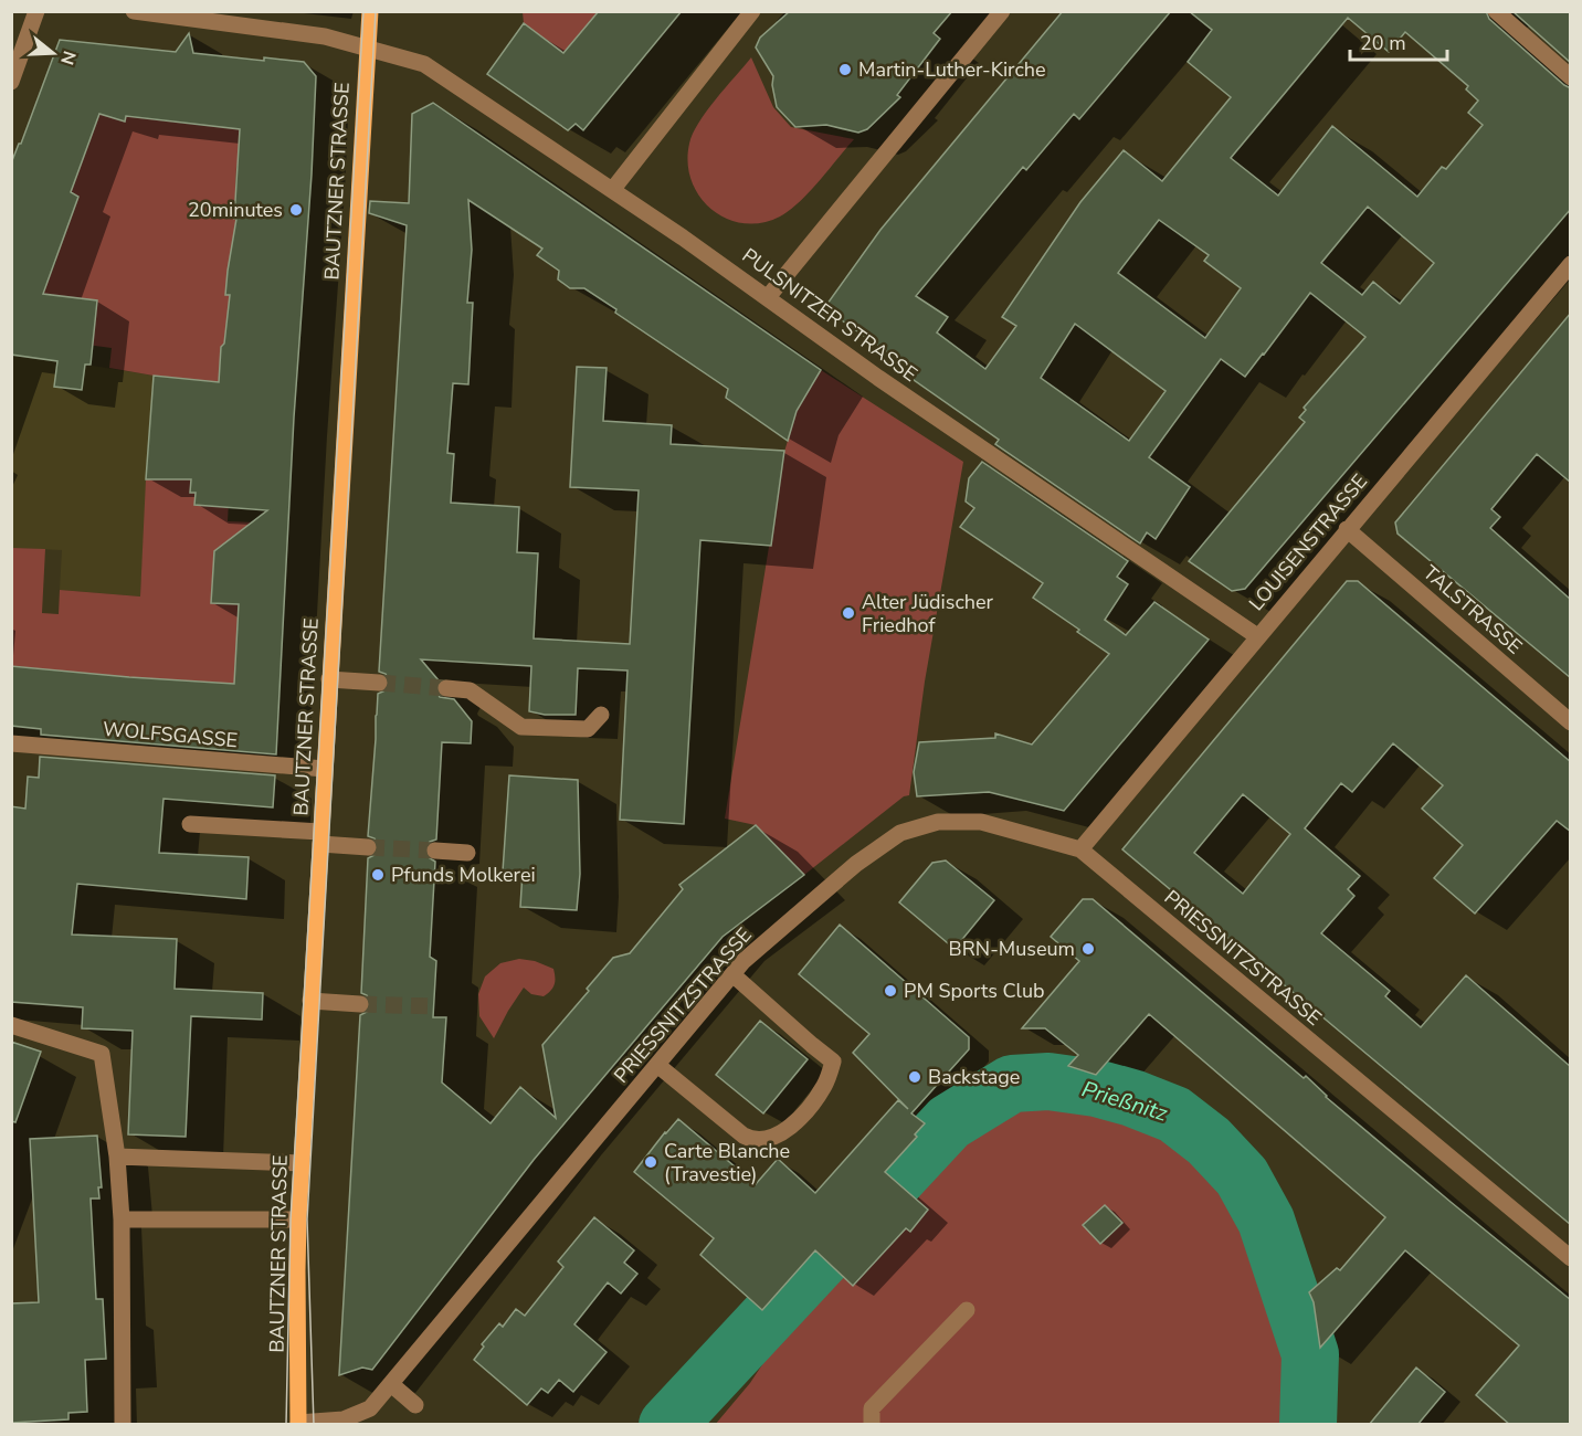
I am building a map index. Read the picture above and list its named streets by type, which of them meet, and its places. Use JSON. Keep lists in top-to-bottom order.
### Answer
{
  "streets": {
    "main road": ["BAUTZNER STRASSE"],
    "street": [
      "PULSNITZER STRASSE",
      "LOUISENSTRASSE",
      "TALSTRASSE",
      "WOLFSGASSE",
      "PRIESSNITZSTRASSE"
    ]
  },
  "crossings": [
    ["BAUTZNER STRASSE", "PULSNITZER STRASSE"],
    ["BAUTZNER STRASSE", "WOLFSGASSE"],
    ["BAUTZNER STRASSE", "PRIESSNITZSTRASSE"],
    ["PULSNITZER STRASSE", "LOUISENSTRASSE"],
    ["LOUISENSTRASSE", "TALSTRASSE"],
    ["LOUISENSTRASSE", "PRIESSNITZSTRASSE"]
  ],
  "water": ["Prießnitz"],
  "places": [
    "Martin-Luther-Kirche",
    "20minutes",
    "Alter Jüdischer Friedhof",
    "Pfunds Molkerei",
    "BRN-Museum",
    "PM Sports Club",
    "Backstage",
    "Carte Blanche (Travestie)"
  ],
  "scale_bar": "20 m",
  "north": "right"
}
